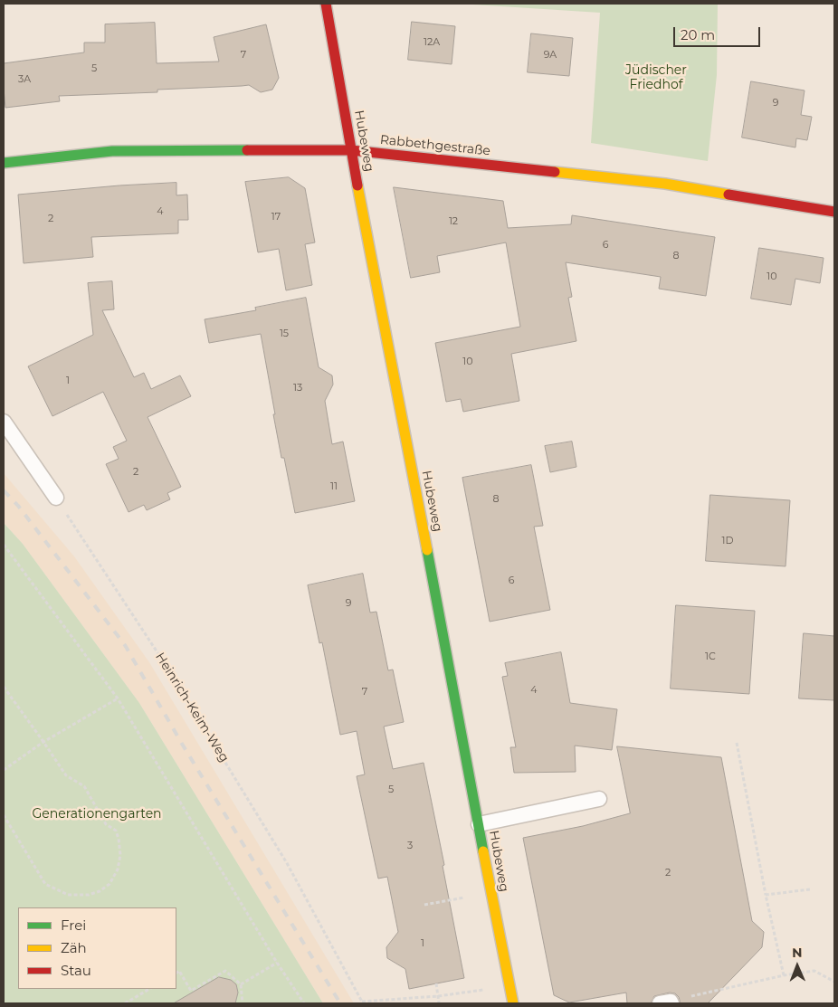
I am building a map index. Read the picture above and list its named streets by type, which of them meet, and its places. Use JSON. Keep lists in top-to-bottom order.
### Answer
{
  "streets": {
    "street": ["Hubeweg", "Rabbethgestraße"],
    "path": ["Heinrich-Keim-Weg"]
  },
  "crossings": [
    ["Hubeweg", "Rabbethgestraße"]
  ],
  "parks": ["Jüdischer Friedhof", "Generationengarten"],
  "house_numbers": [
    "12A",
    "7",
    "9A",
    "5",
    "3A",
    "9",
    "4",
    "17",
    "2",
    "12",
    "6",
    "8",
    "10",
    "15",
    "10",
    "1",
    "13",
    "2",
    "11",
    "8",
    "1D",
    "6",
    "9",
    "1C",
    "4",
    "7",
    "5",
    "3",
    "2",
    "1"
  ],
  "legend": ["Frei", "Zäh", "Stau"],
  "scale_bar": "20 m",
  "north": "top"
}
